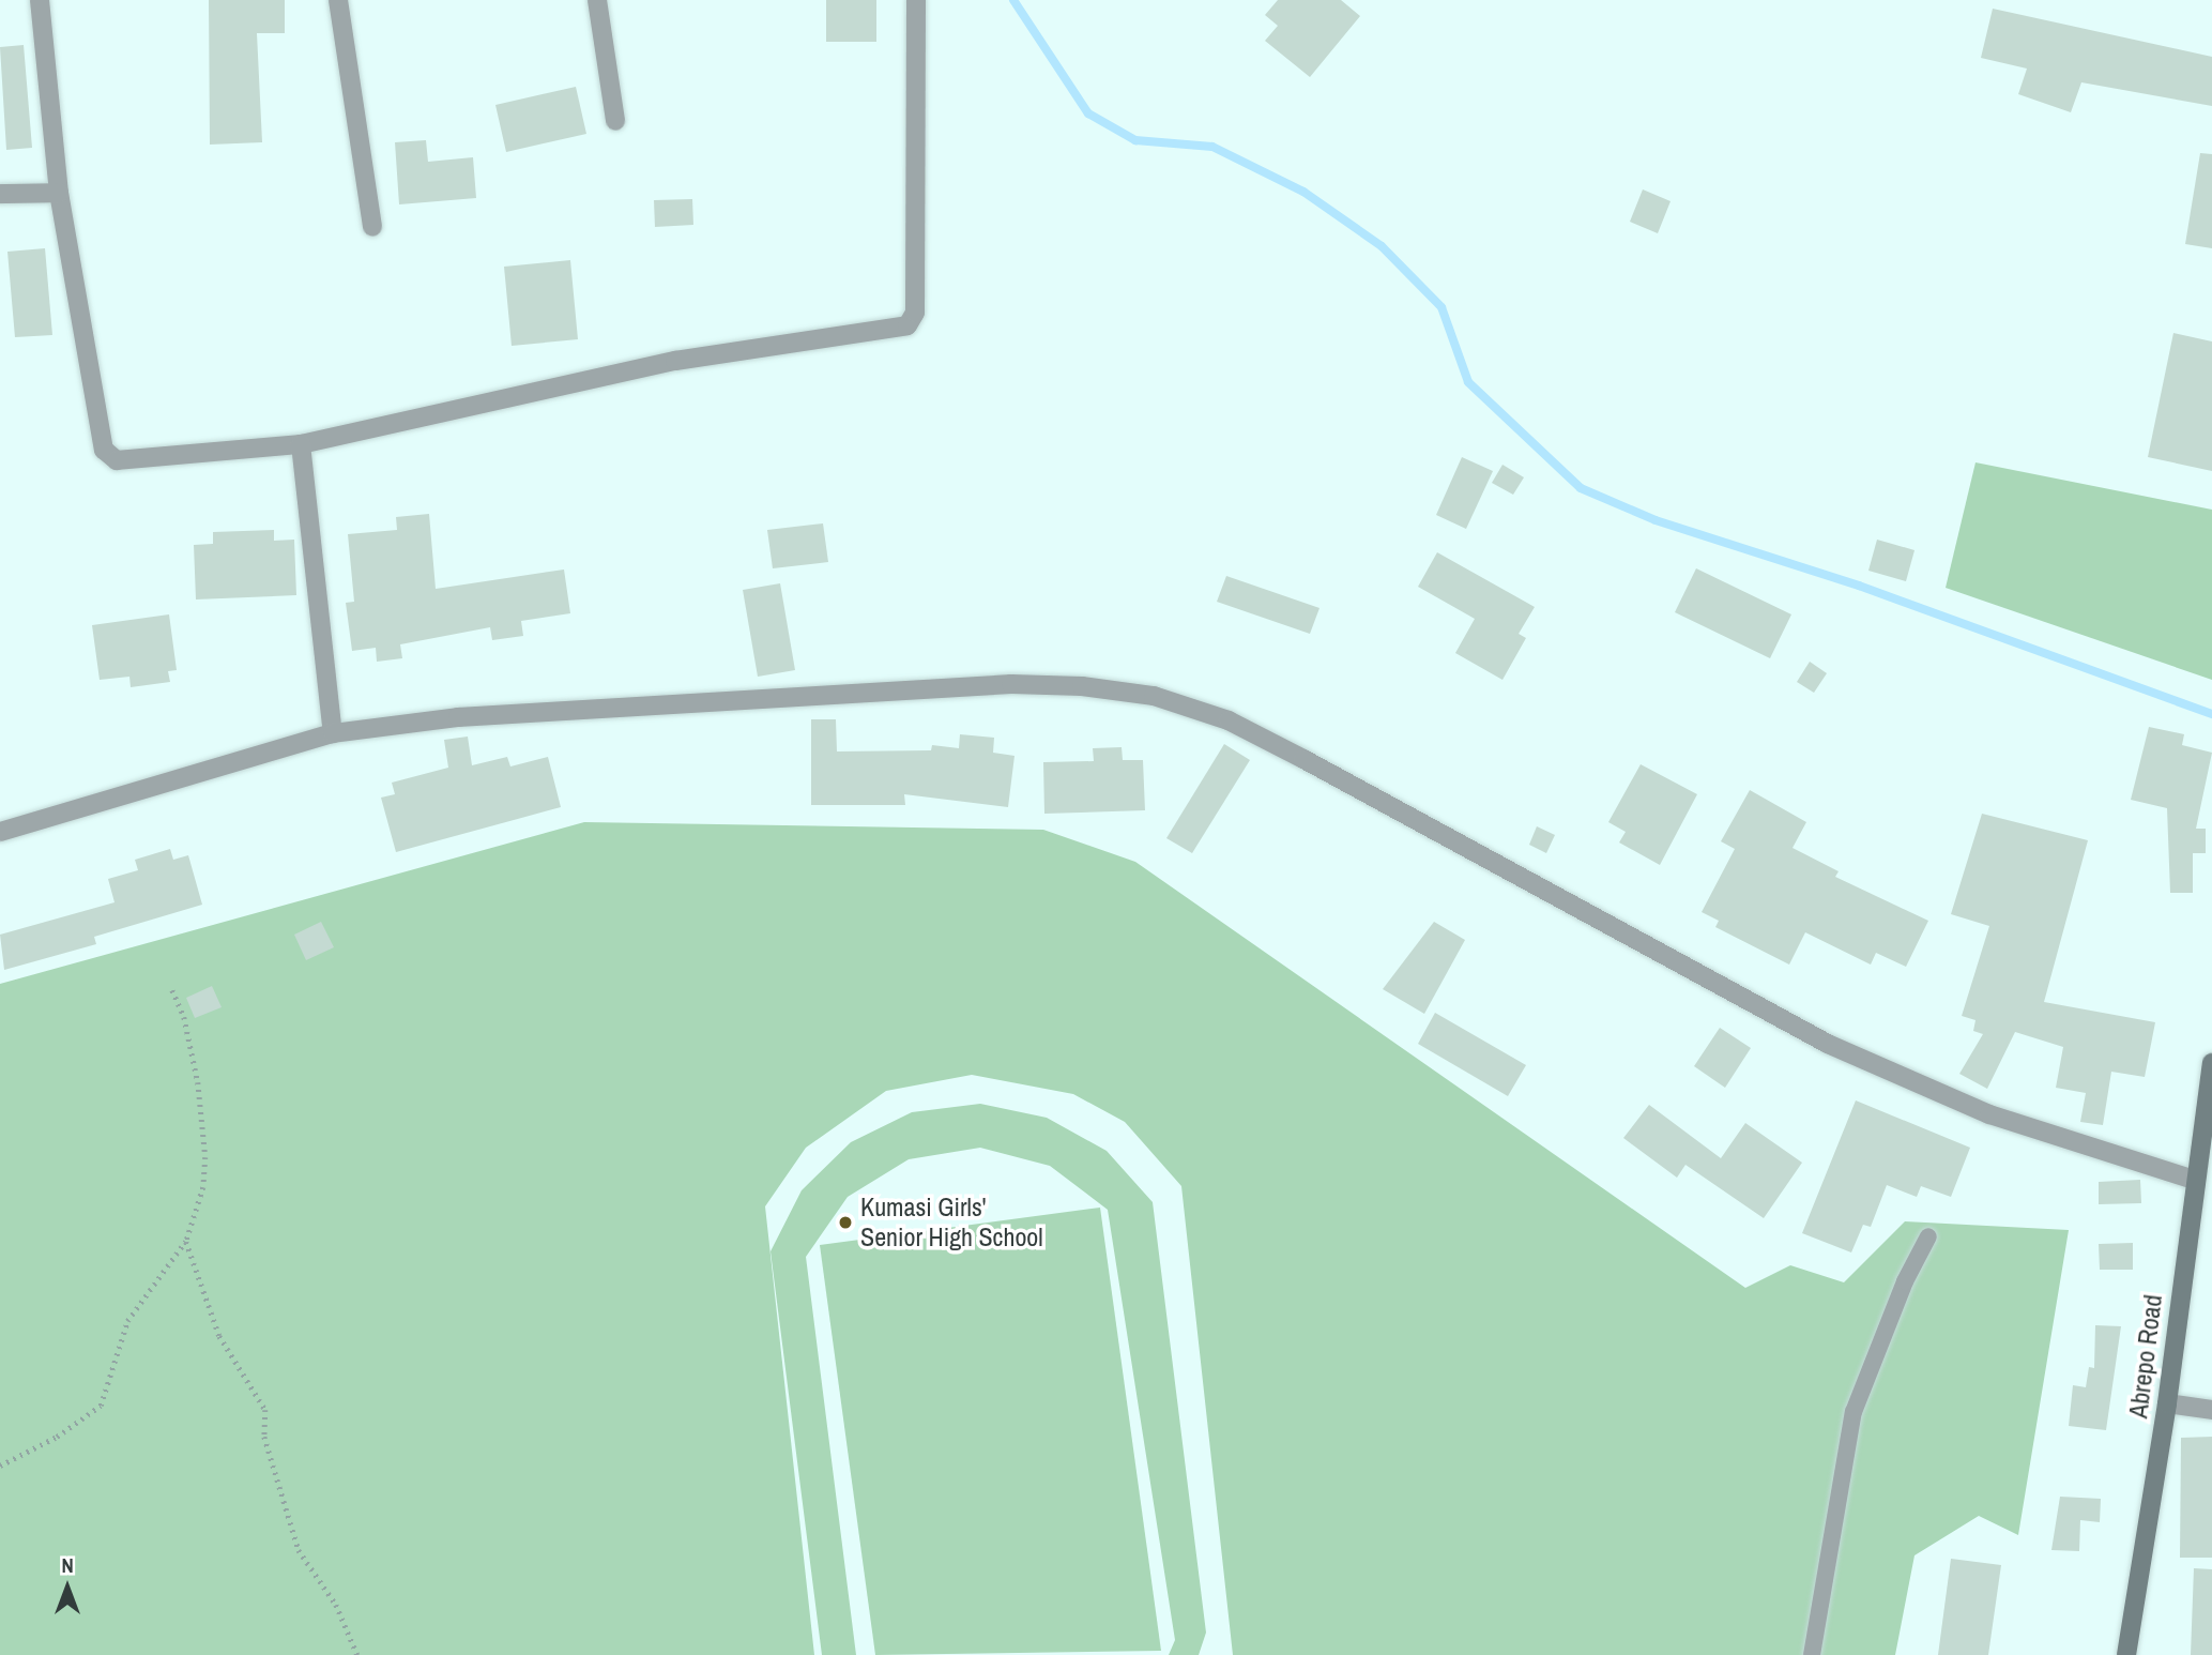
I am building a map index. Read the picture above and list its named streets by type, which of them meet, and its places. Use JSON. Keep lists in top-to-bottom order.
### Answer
{
  "streets": {
    "main road": ["Abrepo Road"]
  },
  "places": ["Kumasi Girls' Senior High School"],
  "north": "top"
}
